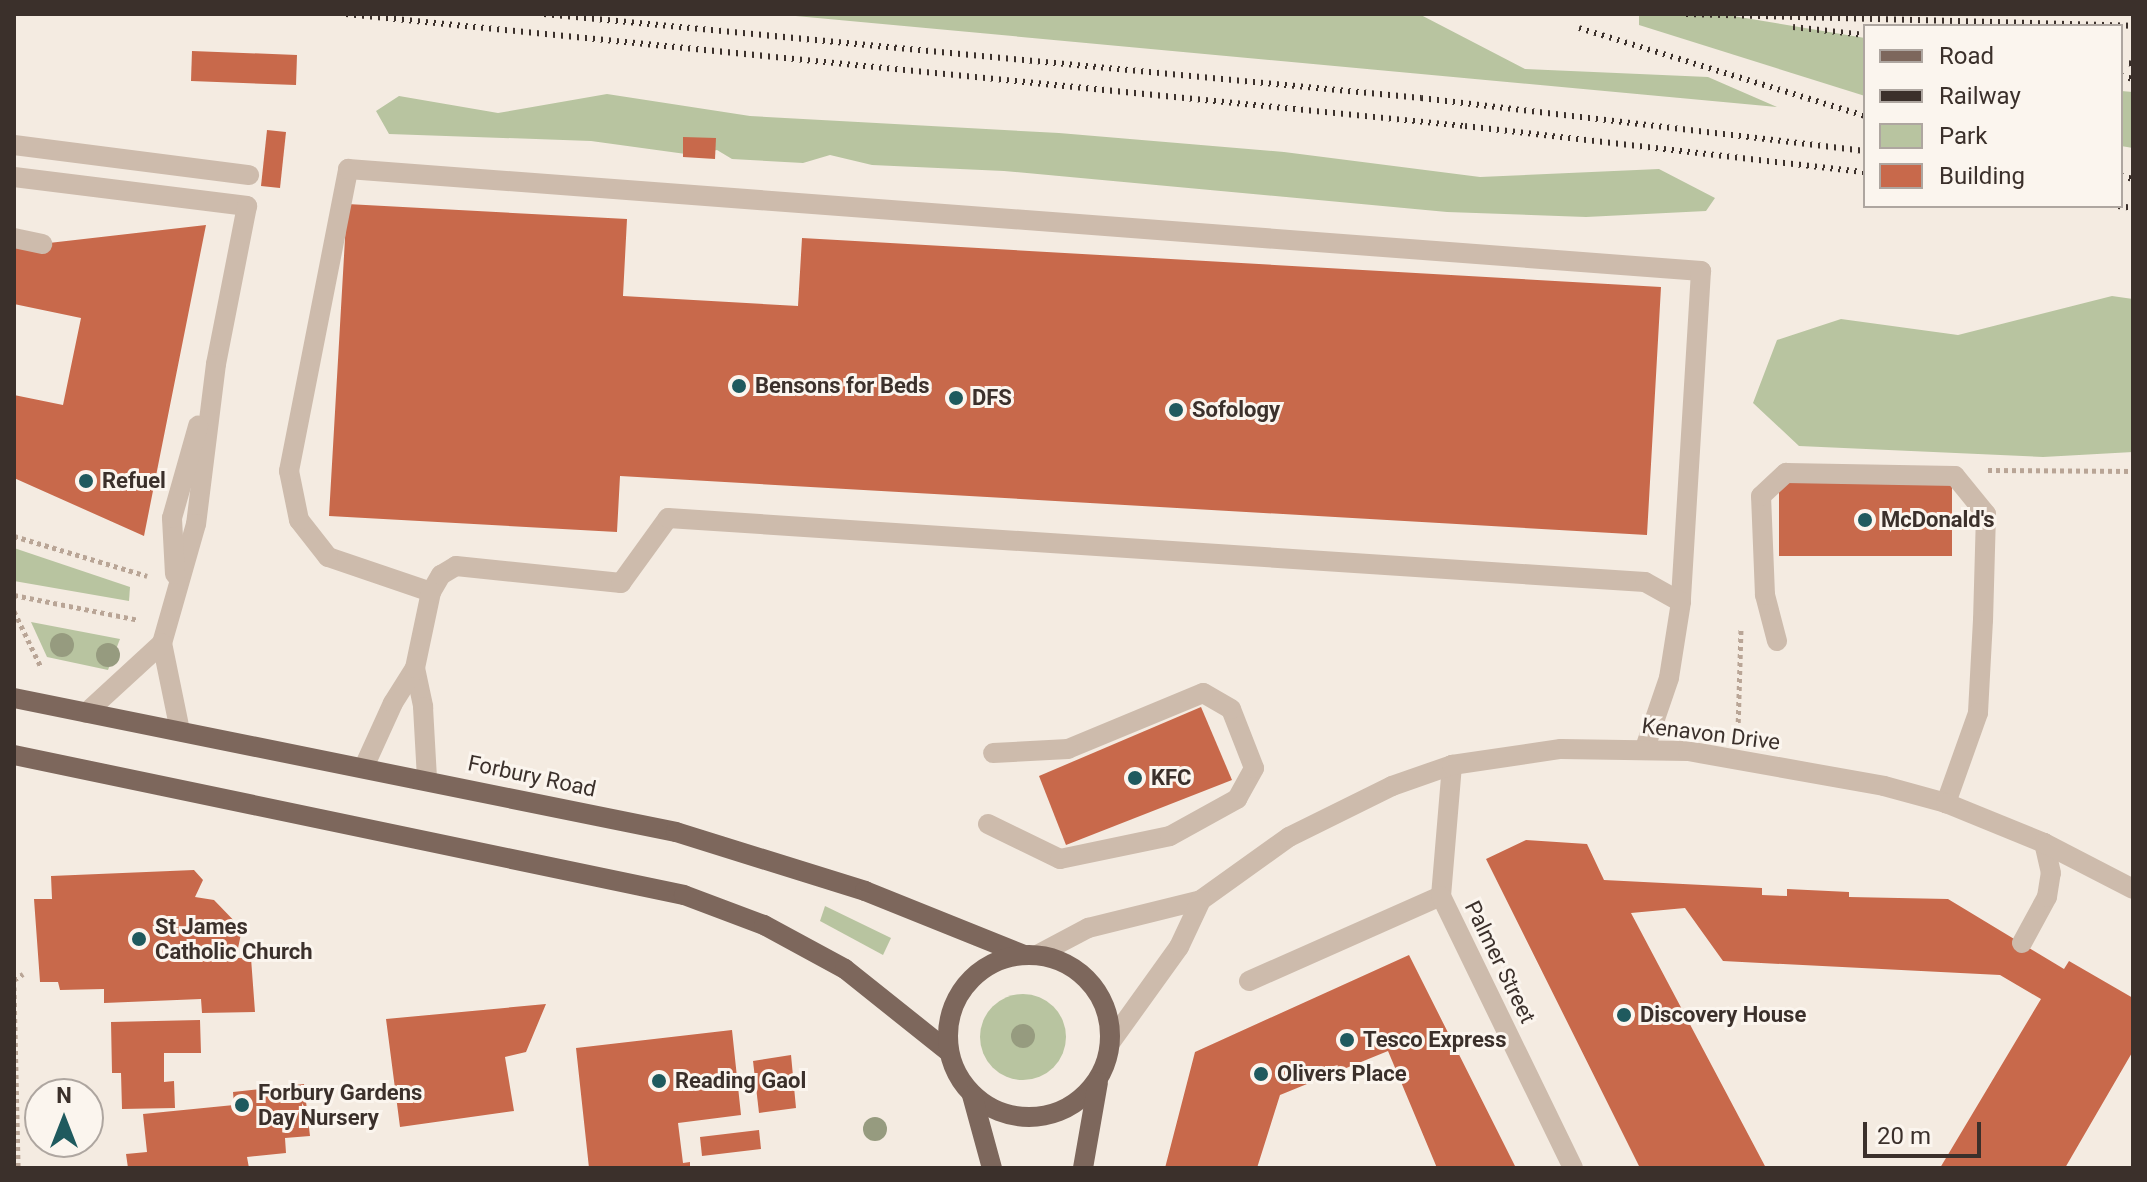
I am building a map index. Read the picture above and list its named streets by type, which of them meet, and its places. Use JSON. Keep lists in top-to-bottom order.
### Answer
{
  "streets": {
    "main road": ["Forbury Road"],
    "street": ["Kenavon Drive", "Palmer Street"]
  },
  "crossings": [
    ["Kenavon Drive", "Forbury Road"],
    ["Kenavon Drive", "Palmer Street"]
  ],
  "places": [
    "Bensons for Beds",
    "DFS",
    "Sofology",
    "Refuel",
    "McDonald's",
    "KFC",
    "St James Catholic Church",
    "Discovery House",
    "Tesco Express",
    "Olivers Place",
    "Reading Gaol",
    "Forbury Gardens Day Nursery"
  ],
  "legend": [
    "Road",
    "Railway",
    "Park",
    "Building"
  ],
  "scale_bar": "20 m",
  "north": "top"
}
